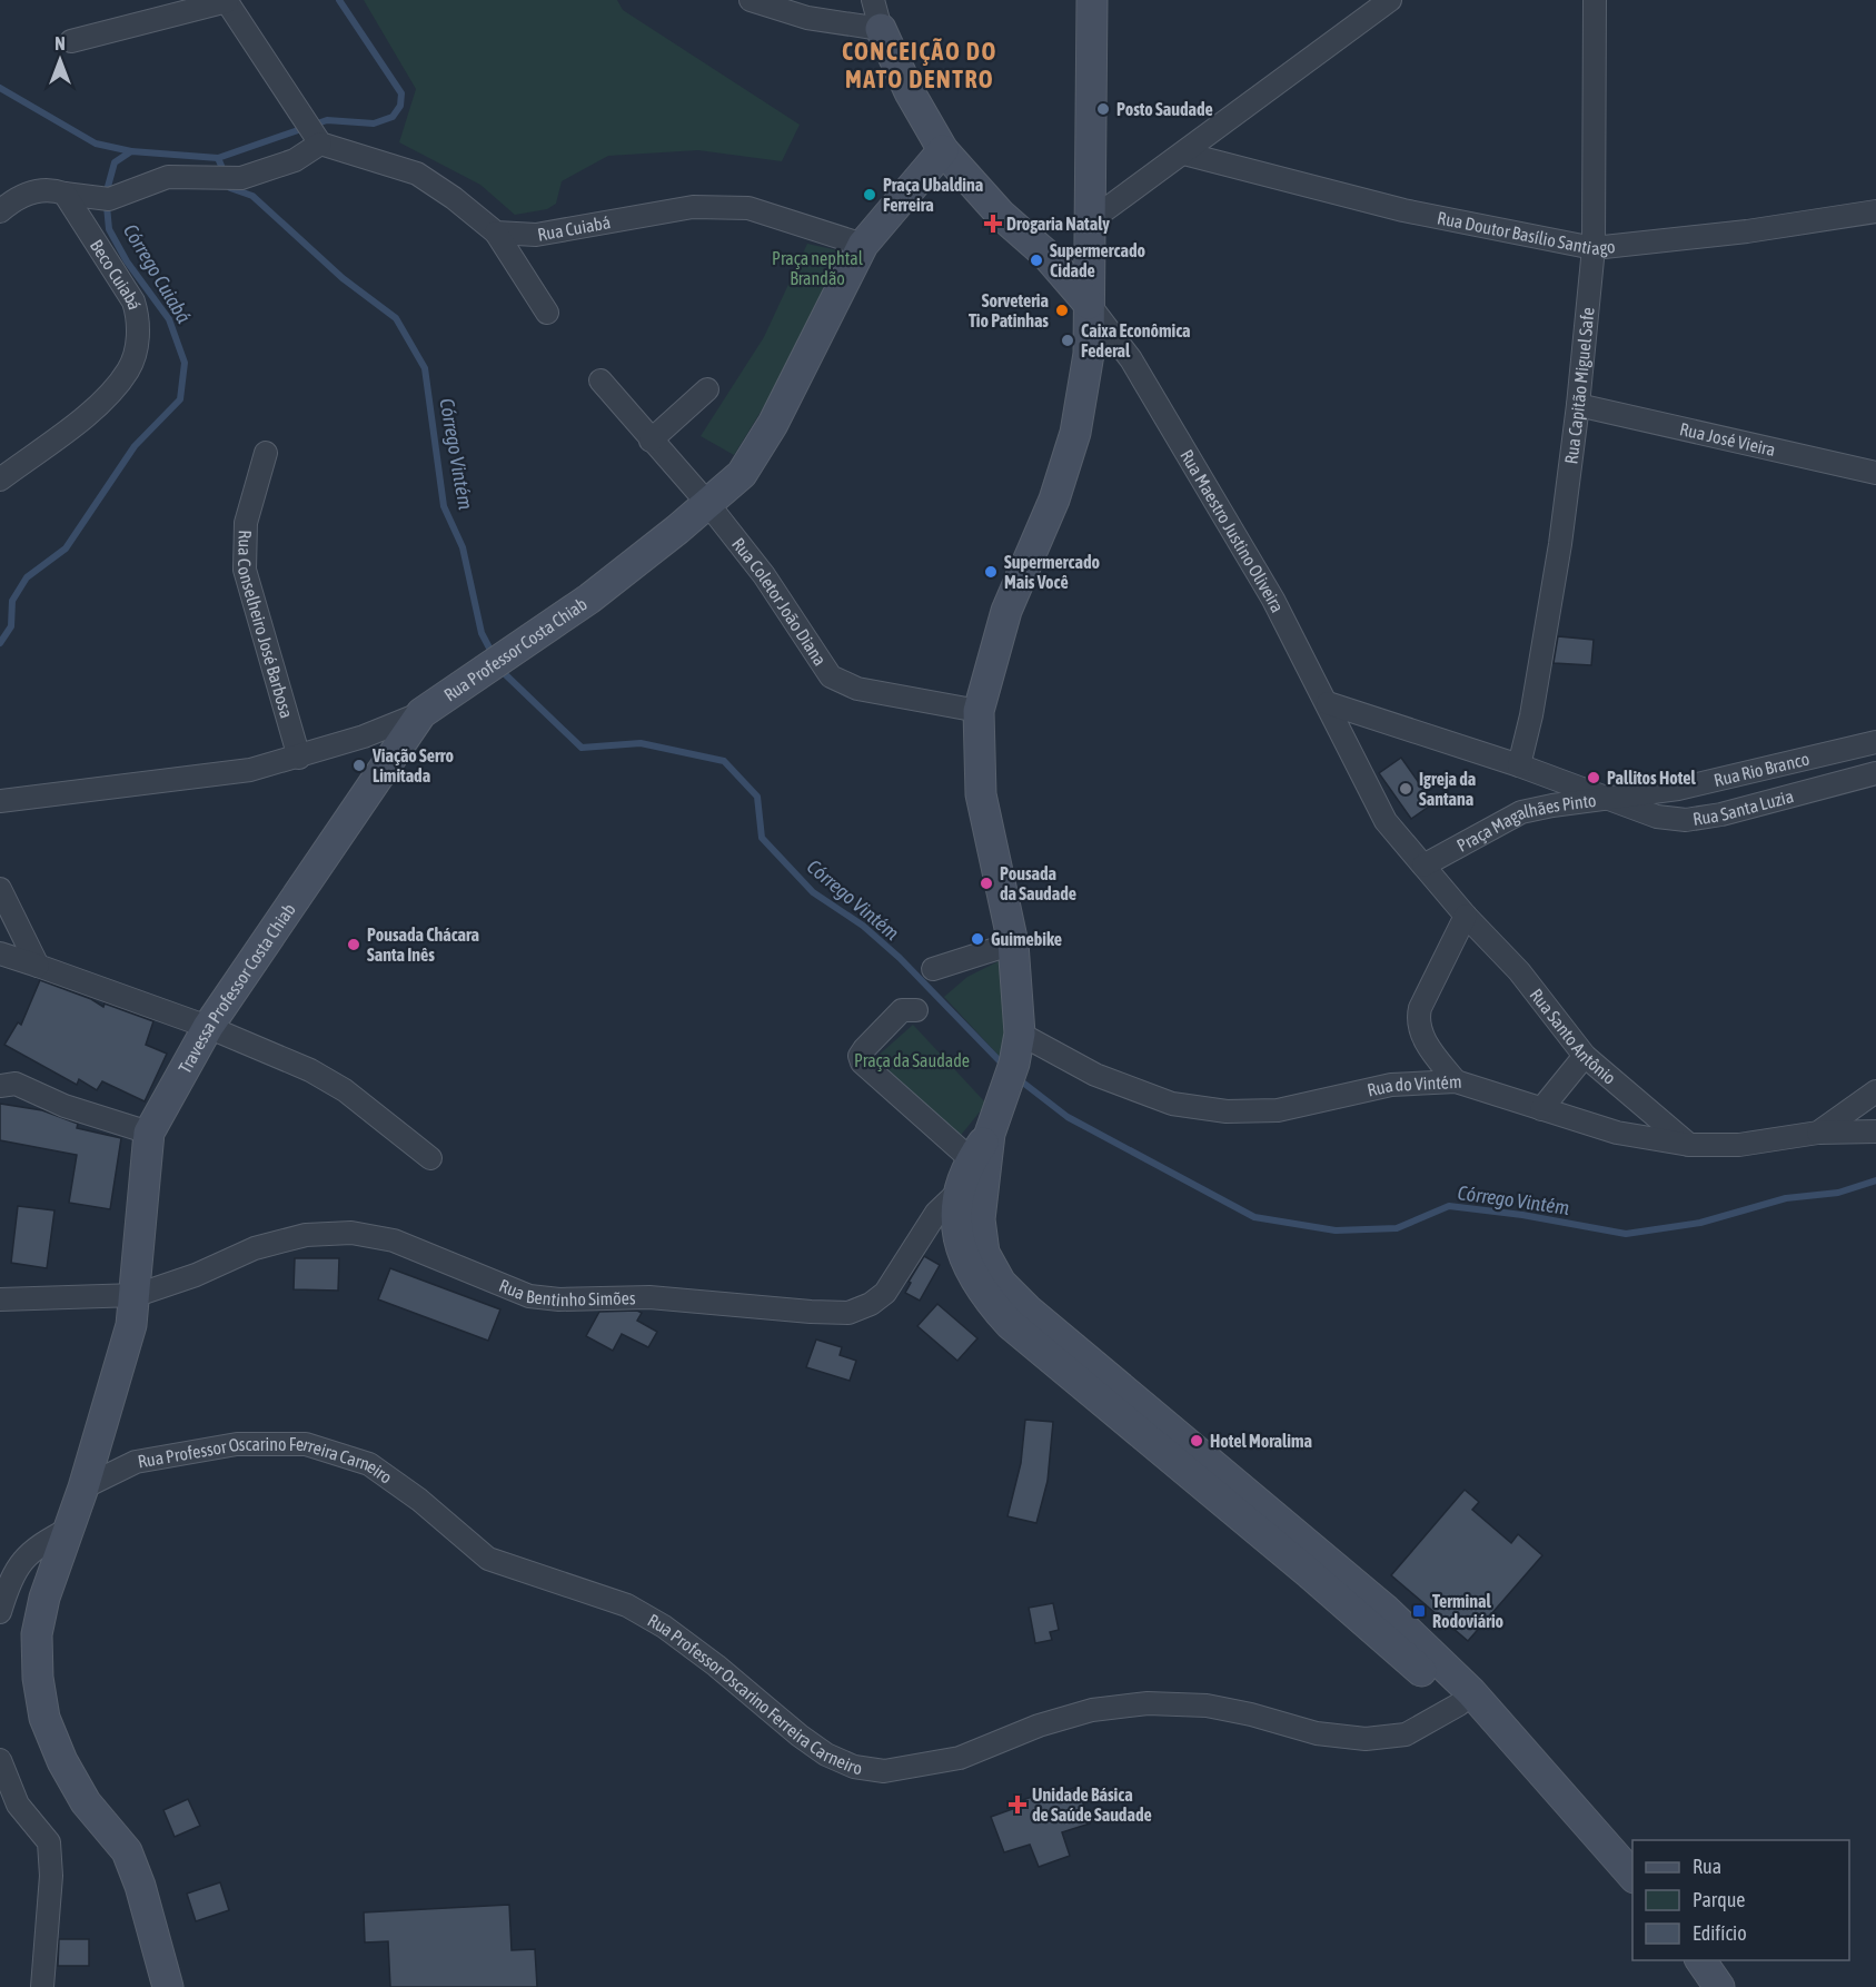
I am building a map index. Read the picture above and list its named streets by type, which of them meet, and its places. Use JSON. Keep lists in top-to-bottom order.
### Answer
{
  "streets": {
    "main road": ["Rua Professor Costa Chiab", "Travessa Professor Costa Chiab"],
    "street": [
      "Rua Cuiabá",
      "Rua Doutor Basílio Santiago",
      "Beco Cuiabá",
      "Rua Capitão Miguel Safe",
      "Rua José Vieira",
      "Rua Maestro Justino Oliveira",
      "Rua Coletor João Diana",
      "Rua Conselheiro José Barbosa",
      "Rua Rio Branco",
      "Rua Santa Luzia",
      "Praça Magalhães Pinto",
      "Rua Santo Antônio",
      "Rua do Vintém",
      "Rua Bentinho Simões",
      "Rua Professor Oscarino Ferreira Carneiro"
    ]
  },
  "crossings": [
    ["Rua Cuiabá", "Rua Professor Costa Chiab"],
    ["Rua Doutor Basílio Santiago", "Rua Capitão Miguel Safe"],
    ["Rua Capitão Miguel Safe", "Rua José Vieira"],
    ["Rua Capitão Miguel Safe", "Praça Magalhães Pinto"],
    ["Rua Maestro Justino Oliveira", "Praça Magalhães Pinto"],
    ["Rua Coletor João Diana", "Rua Professor Costa Chiab"],
    ["Rua Conselheiro José Barbosa", "Rua Professor Costa Chiab"],
    ["Rua Professor Costa Chiab", "Travessa Professor Costa Chiab"],
    ["Rua Rio Branco", "Rua Santa Luzia"],
    ["Rua Rio Branco", "Praça Magalhães Pinto"],
    ["Rua Santa Luzia", "Praça Magalhães Pinto"],
    ["Praça Magalhães Pinto", "Rua Santo Antônio"],
    ["Travessa Professor Costa Chiab", "Rua Bentinho Simões"],
    ["Rua Santo Antônio", "Rua do Vintém"]
  ],
  "districts": ["CONCEIÇÃO DO MATO DENTRO"],
  "water": ["Córrego Cuiabá", "Córrego Vintém"],
  "parks": ["Praça nephtal Brandão", "Praça da Saudade"],
  "places": {
    "other": [
      "Posto Saudade",
      "Praça Ubaldina Ferreira",
      "Supermercado Cidade",
      "Sorveteria Tio Patinhas",
      "Caixa Econômica Federal",
      "Supermercado Mais Você",
      "Viação Serro Limitada",
      "Pallitos Hotel",
      "Igreja da Santana",
      "Pousada da Saudade",
      "Guimebike",
      "Pousada Chácara Santa Inês",
      "Hotel Moralima"
    ],
    "health": ["Drogaria Nataly", "Unidade Básica de Saúde Saudade"],
    "transit": ["Terminal Rodoviário"]
  },
  "legend": ["Rua", "Parque", "Edifício"],
  "north": "top"
}
